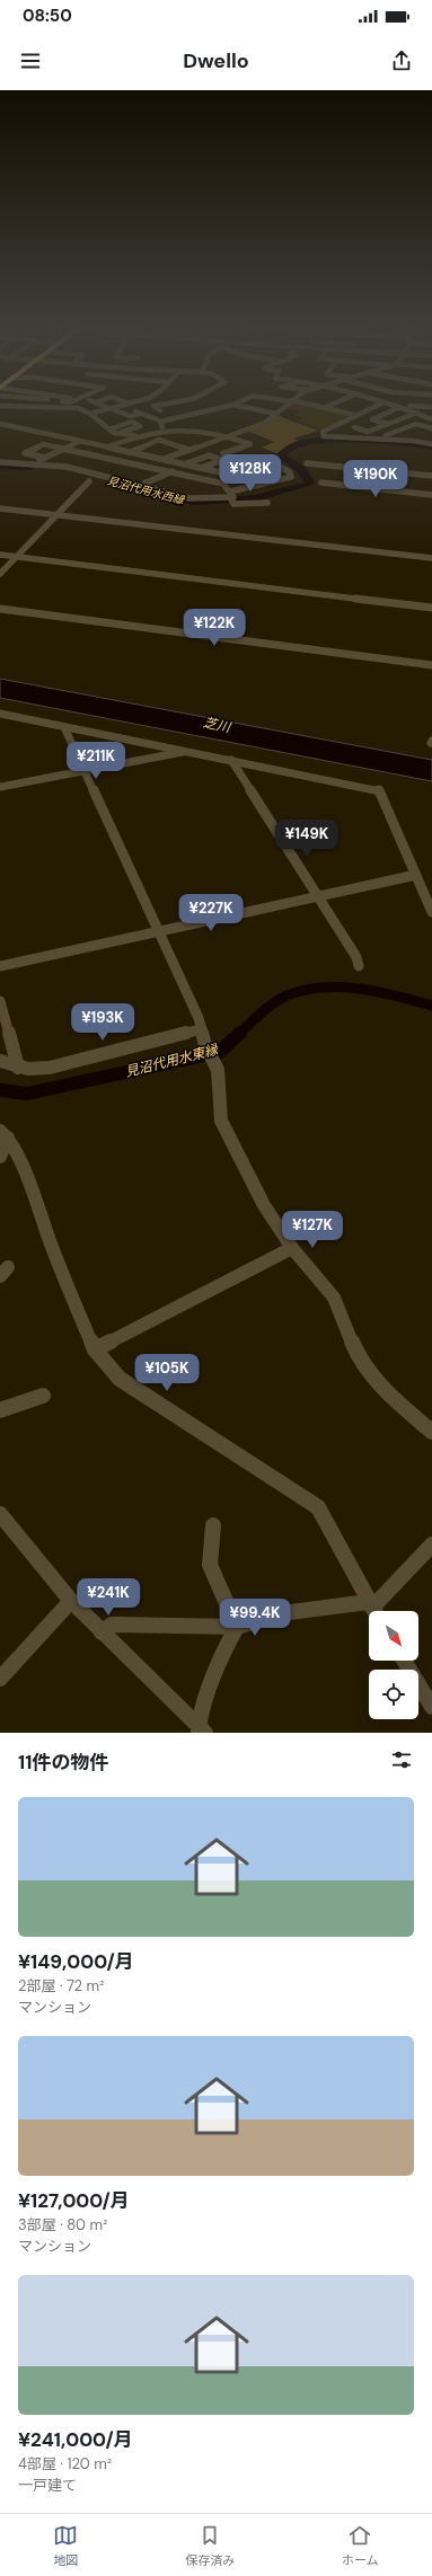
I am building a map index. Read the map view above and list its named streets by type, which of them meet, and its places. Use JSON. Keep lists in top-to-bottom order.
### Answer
{
  "water": ["見沼代用水西縁", "芝川", "見沼代用水東縁"],
  "north": "bottom right",
  "page": {
    "status": "08:50",
    "header": "Dwello",
    "price": [
      "¥128K",
      "¥190K",
      "¥122K",
      "¥211K",
      "¥149K",
      "¥227K",
      "¥193K",
      "¥127K",
      "¥105K",
      "¥241K",
      "¥99.4K"
    ],
    "heading": "11件の物件",
    "list": [
      {
        "name": "¥149,000/月",
        "note": "2部屋 · 72 m² · マンション"
      },
      {
        "name": "¥127,000/月",
        "note": "3部屋 · 80 m² · マンション"
      },
      {
        "name": "¥241,000/月",
        "note": "4部屋 · 120 m² · 一戸建て"
      }
    ],
    "tabs": ["地図", "保存済み", "ホーム"]
  }
}
